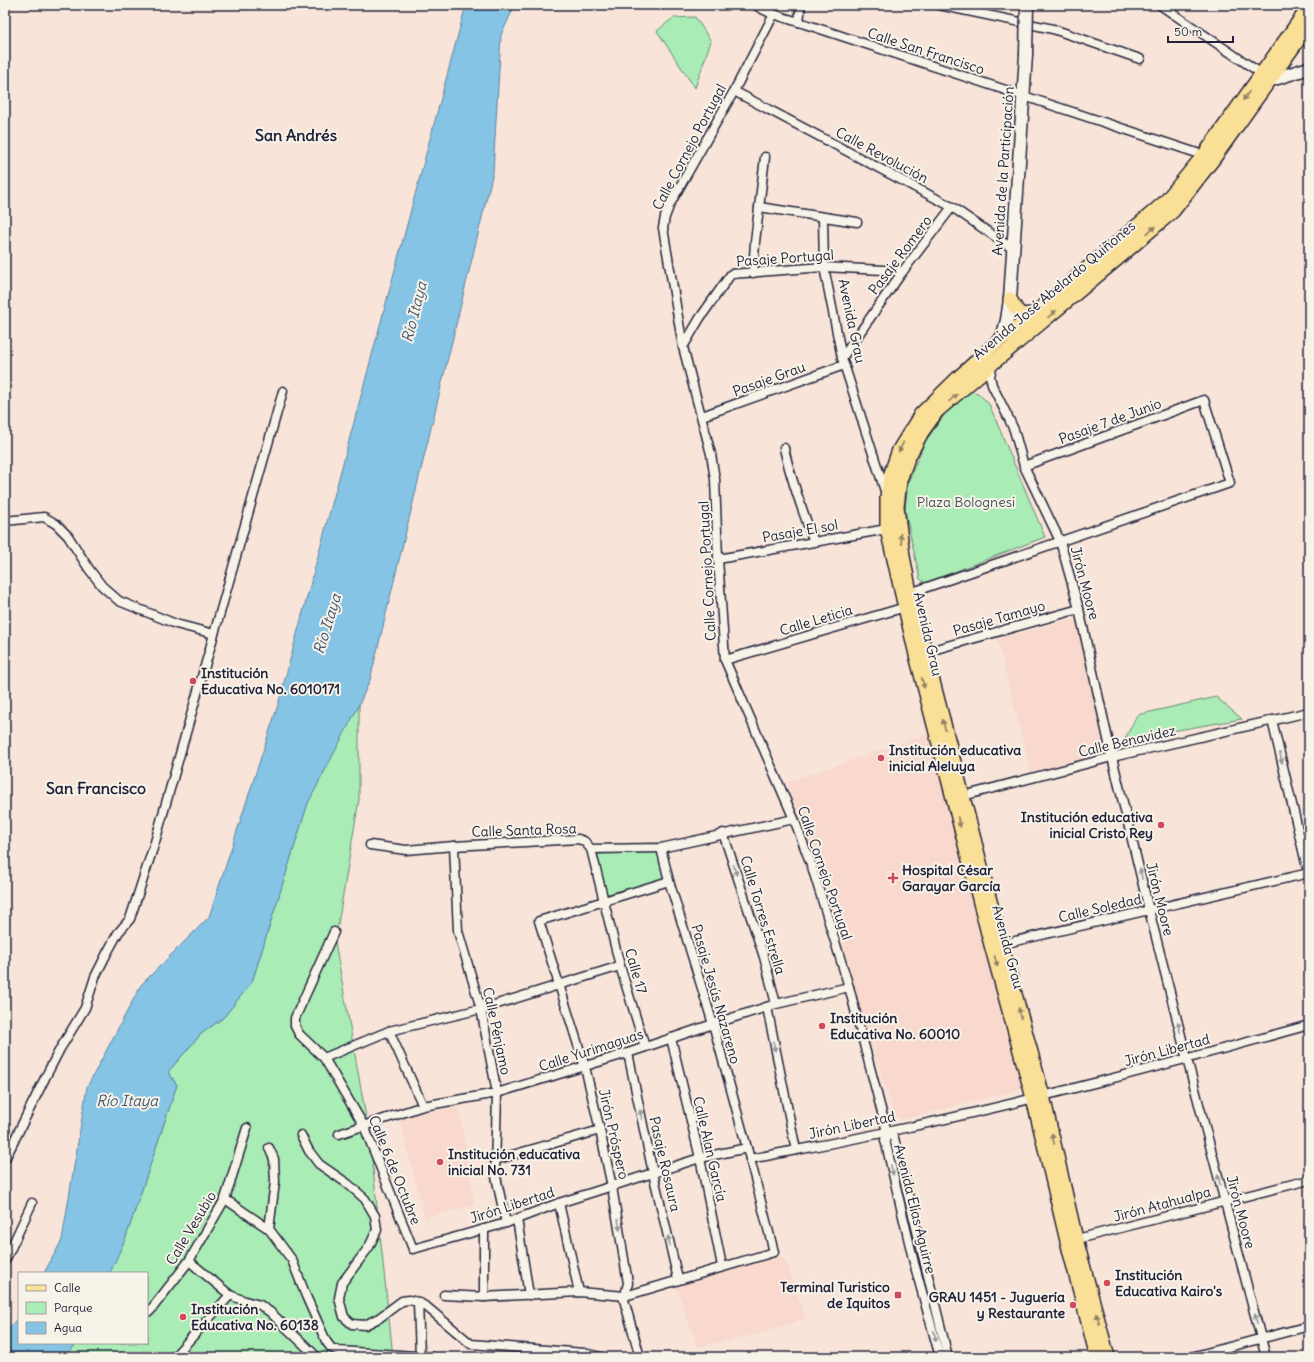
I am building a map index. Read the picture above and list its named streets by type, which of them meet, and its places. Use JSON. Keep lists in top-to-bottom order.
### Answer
{
  "streets": {
    "main road": ["Avenida de la Participación", "Avenida José Abelardo Quiñones", "Avenida Grau"],
    "street": [
      "Calle San Francisco",
      "Calle Cornejo Portugal",
      "Calle Revolución",
      "Pasaje Romero",
      "Pasaje Portugal",
      "Pasaje Grau",
      "Pasaje 7 de Junio",
      "Pasaje El sol",
      "Jirón Moore",
      "Pasaje Tamayo",
      "Calle Leticia",
      "Calle Benavidez",
      "Calle Santa Rosa",
      "Calle Soledad",
      "Calle Torres Estrella",
      "Calle 17",
      "Pasaje Jesús Nazareno",
      "Calle Pénjamo",
      "Calle Yurimaguas",
      "Jirón Libertad",
      "Jirón Próspero",
      "Calle Alan García",
      "Pasaje Rosaura",
      "Calle 6 de Octubre",
      "Jirón Atahualpa",
      "Avenida Elías Aguirre",
      "Calle Vesubio"
    ]
  },
  "crossings": [
    ["Calle San Francisco", "Calle Cornejo Portugal"],
    ["Calle San Francisco", "Avenida de la Participación"],
    ["Calle San Francisco", "Avenida José Abelardo Quiñones"],
    ["Calle Cornejo Portugal", "Calle Revolución"],
    ["Calle Cornejo Portugal", "Pasaje Portugal"],
    ["Calle Cornejo Portugal", "Pasaje Grau"],
    ["Calle Cornejo Portugal", "Pasaje El sol"],
    ["Calle Cornejo Portugal", "Calle Leticia"],
    ["Calle Cornejo Portugal", "Calle Santa Rosa"],
    ["Calle Cornejo Portugal", "Calle Yurimaguas"],
    ["Calle Cornejo Portugal", "Jirón Libertad"],
    ["Calle Cornejo Portugal", "Avenida Elías Aguirre"],
    ["Calle Revolución", "Avenida de la Participación"],
    ["Calle Revolución", "Pasaje Romero"],
    ["Avenida de la Participación", "Avenida José Abelardo Quiñones"],
    ["Avenida de la Participación", "Jirón Moore"],
    ["Pasaje Romero", "Pasaje Portugal"],
    ["Pasaje Romero", "Avenida Grau"],
    ["Pasaje Romero", "Pasaje Grau"],
    ["Pasaje Portugal", "Avenida Grau"],
    ["Avenida José Abelardo Quiñones", "Avenida Grau"],
    ["Avenida José Abelardo Quiñones", "Jirón Moore"],
    ["Avenida José Abelardo Quiñones", "Calle Leticia"],
    ["Avenida Grau", "Pasaje Grau"],
    ["Avenida Grau", "Pasaje El sol"],
    ["Avenida Grau", "Pasaje Tamayo"],
    ["Avenida Grau", "Calle Leticia"],
    ["Avenida Grau", "Calle Benavidez"],
    ["Avenida Grau", "Calle Soledad"],
    ["Avenida Grau", "Jirón Libertad"],
    ["Avenida Grau", "Jirón Atahualpa"],
    ["Pasaje 7 de Junio", "Jirón Moore"],
    ["Pasaje 7 de Junio", "Calle Leticia"],
    ["Jirón Moore", "Pasaje Tamayo"],
    ["Jirón Moore", "Calle Leticia"],
    ["Jirón Moore", "Calle Benavidez"],
    ["Jirón Moore", "Calle Soledad"],
    ["Jirón Moore", "Jirón Libertad"],
    ["Jirón Moore", "Jirón Atahualpa"],
    ["Calle Santa Rosa", "Calle Torres Estrella"],
    ["Calle Santa Rosa", "Calle 17"],
    ["Calle Santa Rosa", "Pasaje Jesús Nazareno"],
    ["Calle Santa Rosa", "Calle Pénjamo"],
    ["Calle Torres Estrella", "Calle Yurimaguas"],
    ["Calle 17", "Calle Yurimaguas"],
    ["Calle 17", "Jirón Próspero"],
    ["Pasaje Jesús Nazareno", "Calle Yurimaguas"],
    ["Pasaje Jesús Nazareno", "Jirón Libertad"],
    ["Calle Pénjamo", "Calle Yurimaguas"],
    ["Calle Pénjamo", "Jirón Libertad"],
    ["Calle Yurimaguas", "Jirón Próspero"],
    ["Calle Yurimaguas", "Calle Alan García"],
    ["Calle Yurimaguas", "Pasaje Rosaura"],
    ["Calle Yurimaguas", "Calle 6 de Octubre"],
    ["Jirón Libertad", "Jirón Próspero"],
    ["Jirón Libertad", "Calle Alan García"],
    ["Jirón Libertad", "Pasaje Rosaura"],
    ["Jirón Libertad", "Calle 6 de Octubre"],
    ["Jirón Libertad", "Avenida Elías Aguirre"]
  ],
  "one_way": ["Jirón Moore", "Calle Torres Estrella", "Pasaje Rosaura"],
  "districts": ["San Andrés", "San Francisco"],
  "water": ["Río Itaya"],
  "parks": ["Plaza Bolognesi"],
  "places": {
    "other": [
      "Institución Educativa No. 6010171",
      "Institución educativa inicial Aleluya",
      "Institución educativa inicial Cristo Rey",
      "Institución Educativa No. 60010",
      "Institución educativa inicial No. 731",
      "Institución Educativa Kairo's",
      "GRAU 1451 - Juguería y Restaurante",
      "Institución Educativa No. 60138"
    ],
    "health": ["Hospital César Garayar García"],
    "transit": ["Terminal Turistico de Iquitos"]
  },
  "legend": ["Calle", "Parque", "Agua"],
  "scale_bar": "50 m"
}
